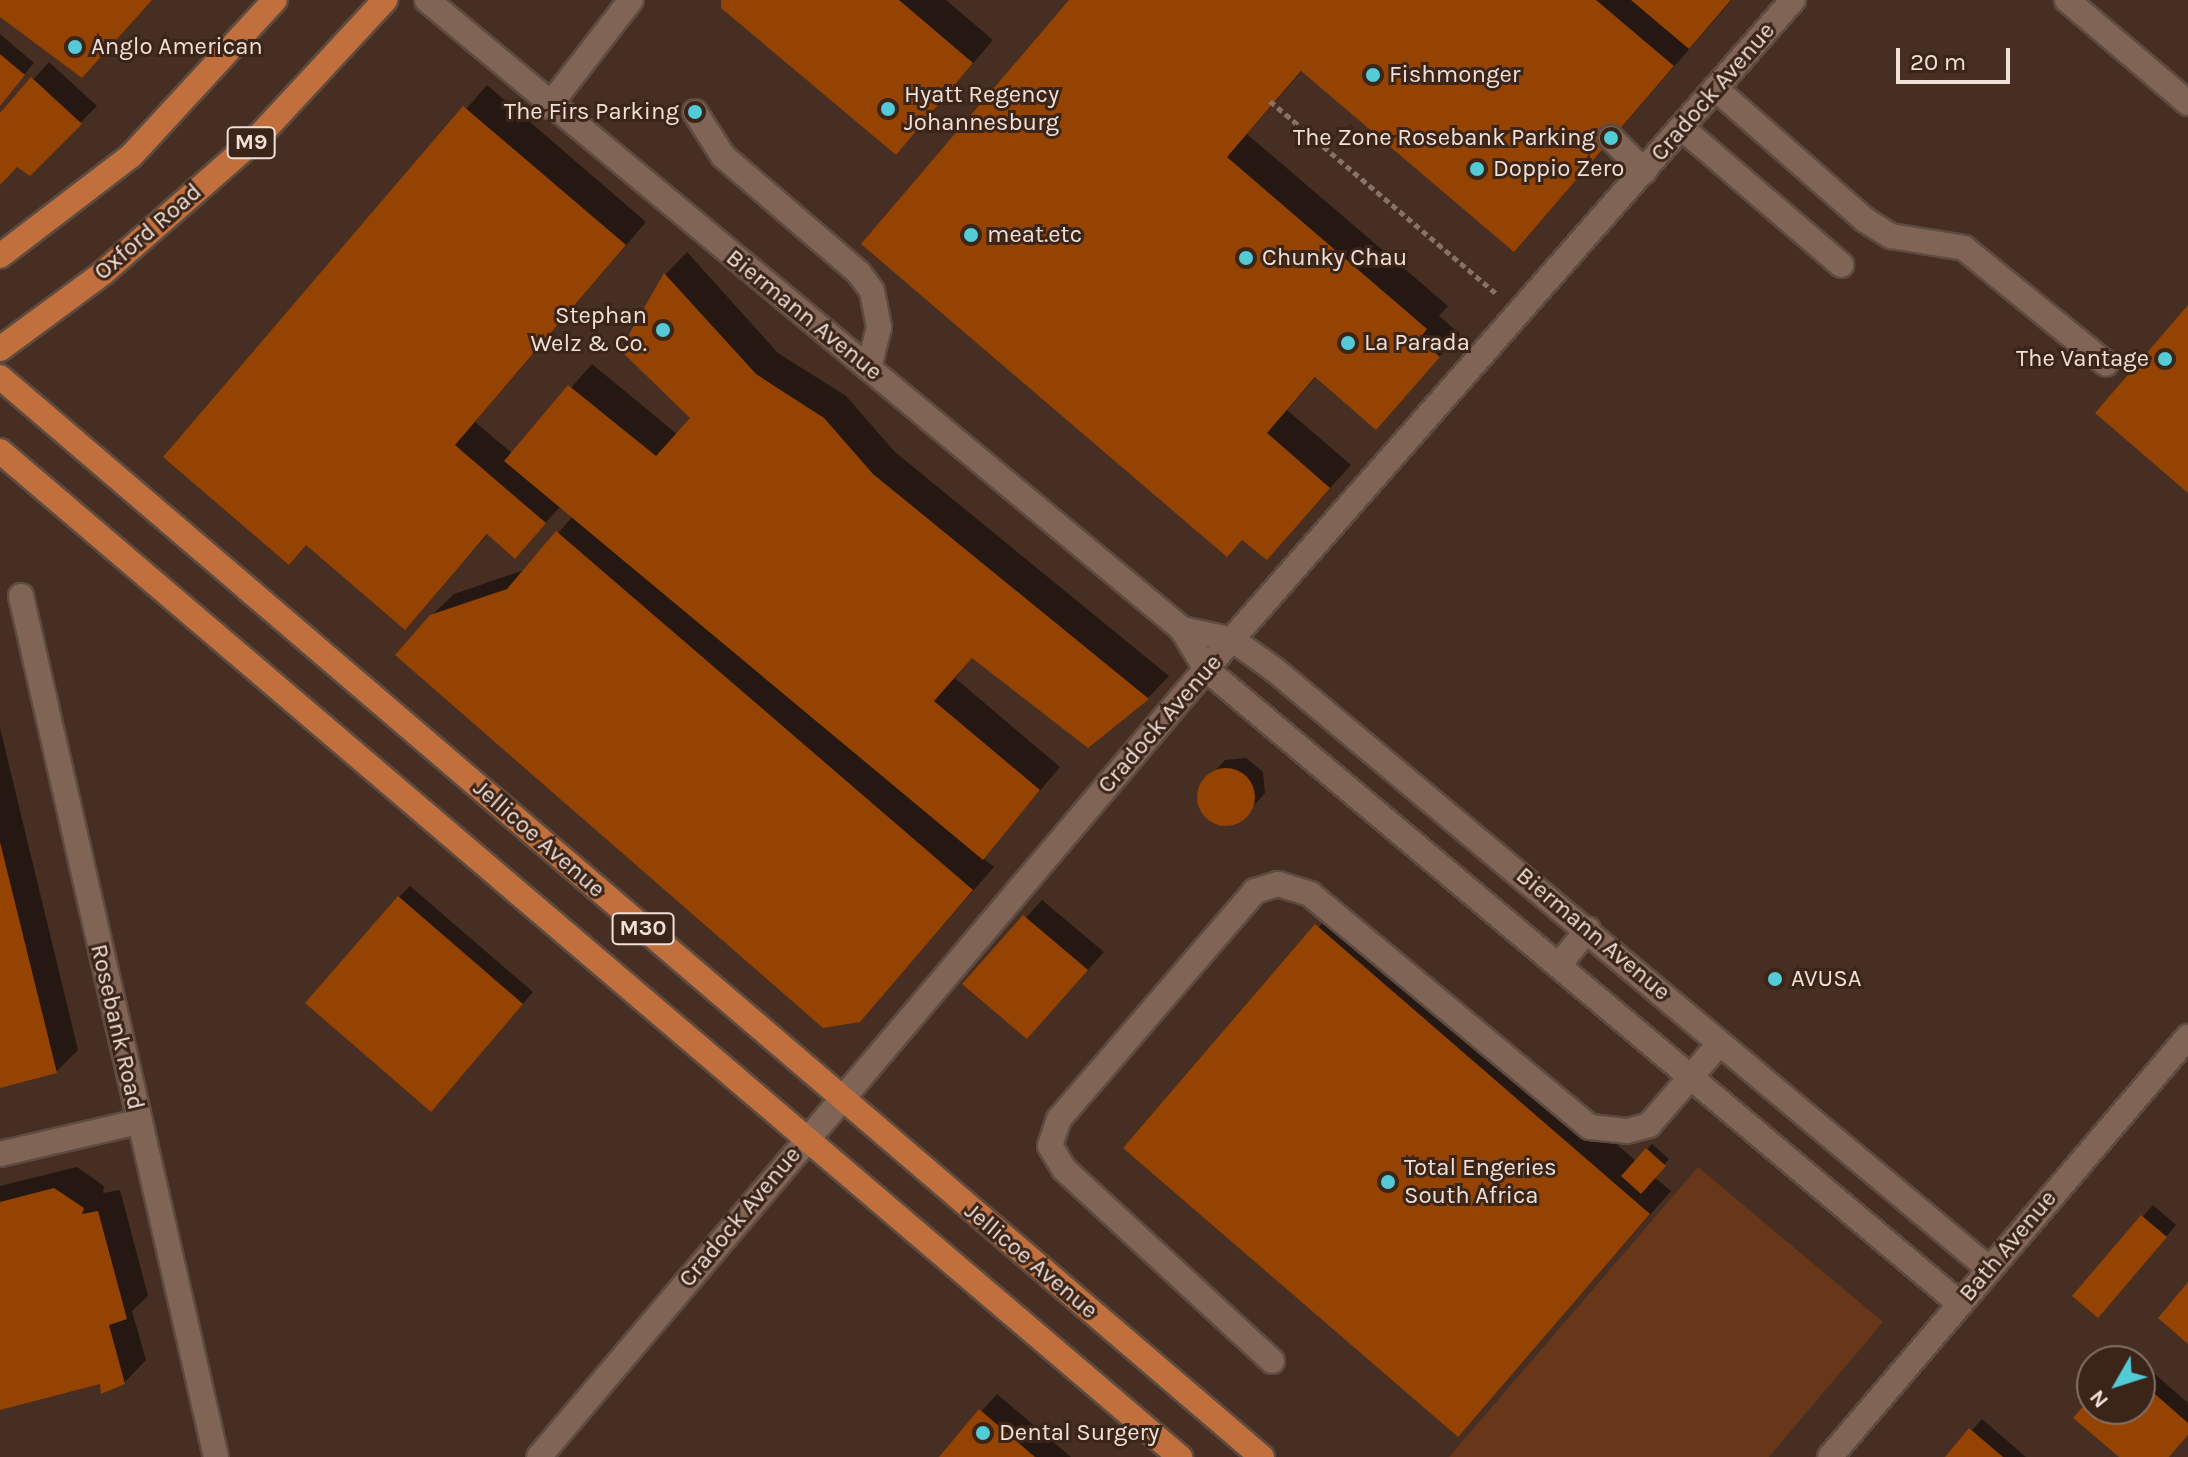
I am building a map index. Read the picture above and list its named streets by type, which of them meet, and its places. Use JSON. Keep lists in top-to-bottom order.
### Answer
{
  "streets": {
    "main road": [
      "M9",
      "Oxford Road",
      "Jellicoe Avenue",
      "M30"
    ],
    "street": [
      "Cradock Avenue",
      "Biermann Avenue",
      "Rosebank Road",
      "Bath Avenue"
    ]
  },
  "crossings": [
    ["Cradock Avenue", "Biermann Avenue"],
    ["Cradock Avenue", "Jellicoe Avenue"],
    ["Cradock Avenue", "M30"],
    ["Biermann Avenue", "Bath Avenue"]
  ],
  "places": [
    "Anglo American",
    "Fishmonger",
    "Hyatt Regency Johannesburg",
    "The Firs Parking",
    "The Zone Rosebank Parking",
    "Doppio Zero",
    "meat.etc",
    "Chunky Chau",
    "Stephan Welz & Co.",
    "La Parada",
    "The Vantage",
    "AVUSA",
    "Total Engeries South Africa",
    "Dental Surgery"
  ],
  "scale_bar": "20 m",
  "north": "bottom left"
}
